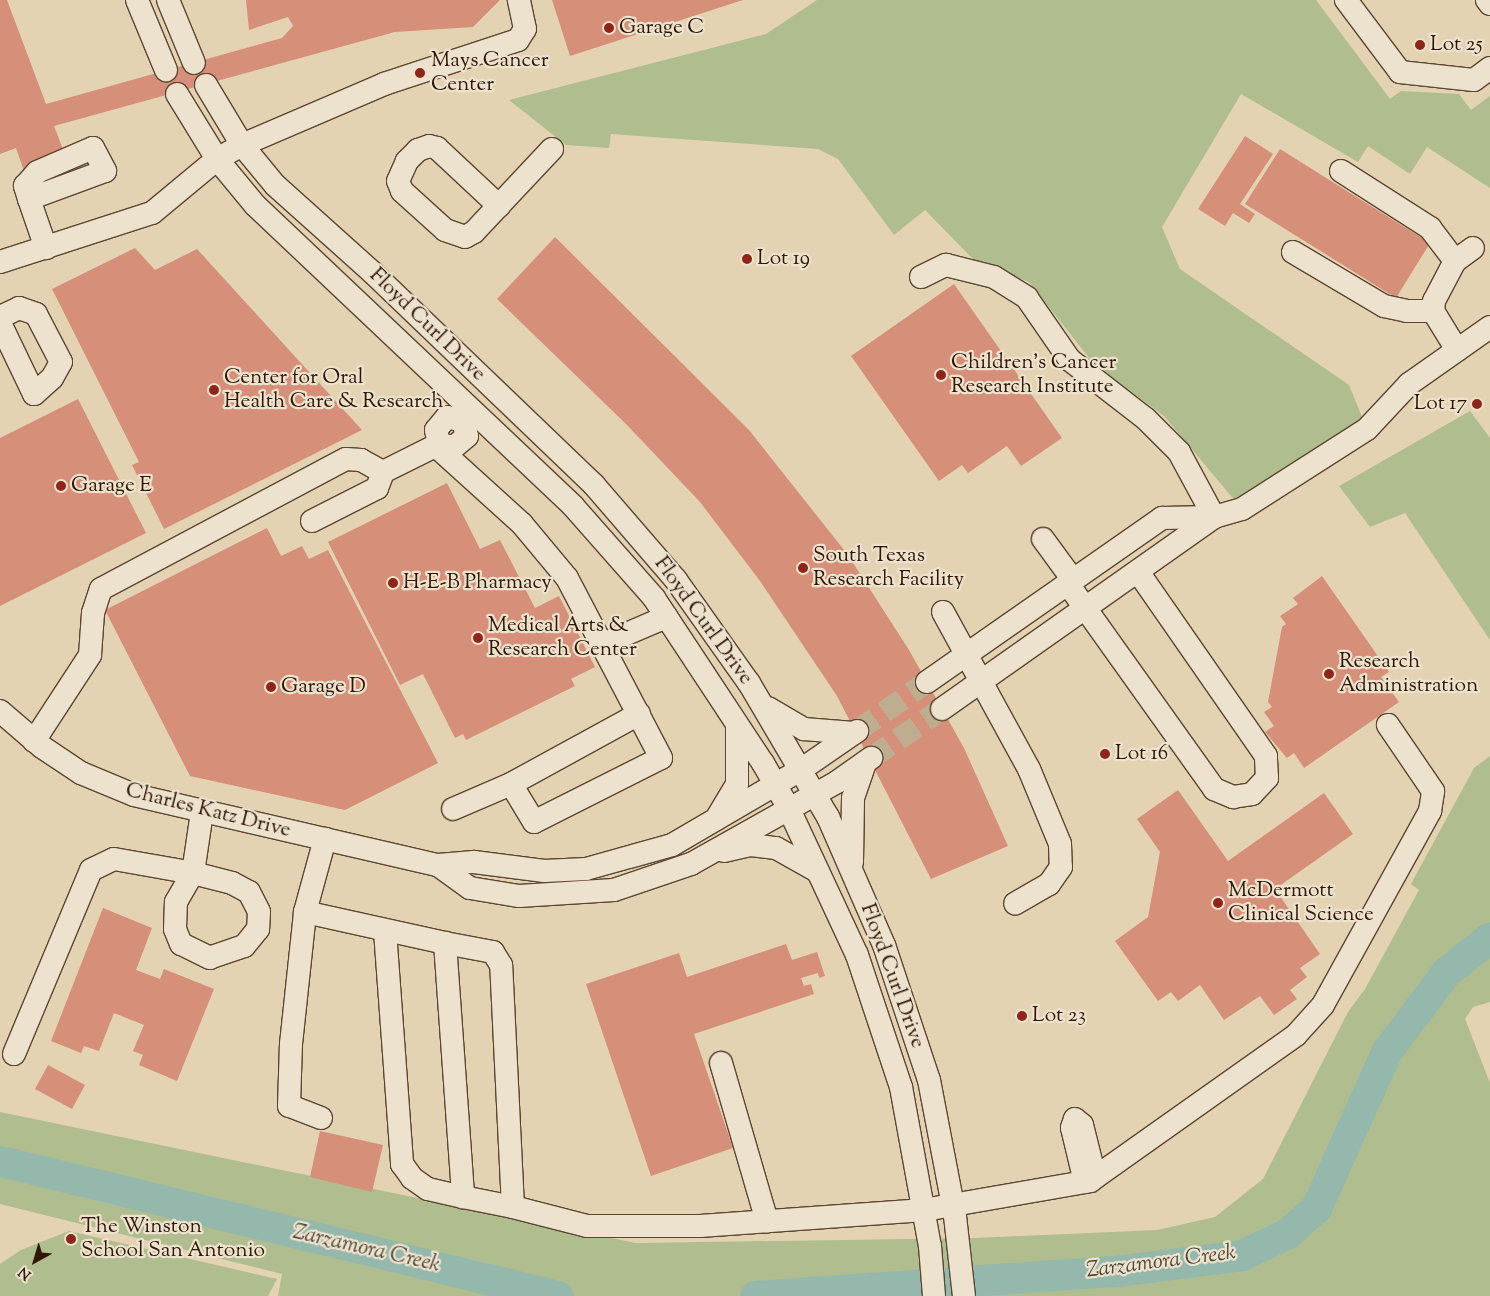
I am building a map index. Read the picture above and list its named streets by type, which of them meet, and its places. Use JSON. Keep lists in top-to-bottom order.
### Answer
{
  "streets": {
    "street": ["Floyd Curl Drive", "Charles Katz Drive"]
  },
  "crossings": [
    ["Floyd Curl Drive", "Charles Katz Drive"]
  ],
  "water": ["Zarzamora Creek"],
  "places": [
    "Garage C",
    "Lot 25",
    "Mays Cancer Center",
    "Lot 19",
    "Children's Cancer Research Institute",
    "Center for Oral Health Care & Research",
    "Lot 17",
    "Garage E",
    "South Texas Research Facility",
    "H-E-B Pharmacy",
    "Medical Arts & Research Center",
    "Research Administration",
    "Garage D",
    "Lot 16",
    "McDermott Clinical Science",
    "Lot 23",
    "The Winston School San Antonio"
  ],
  "north": "bottom left"
}
